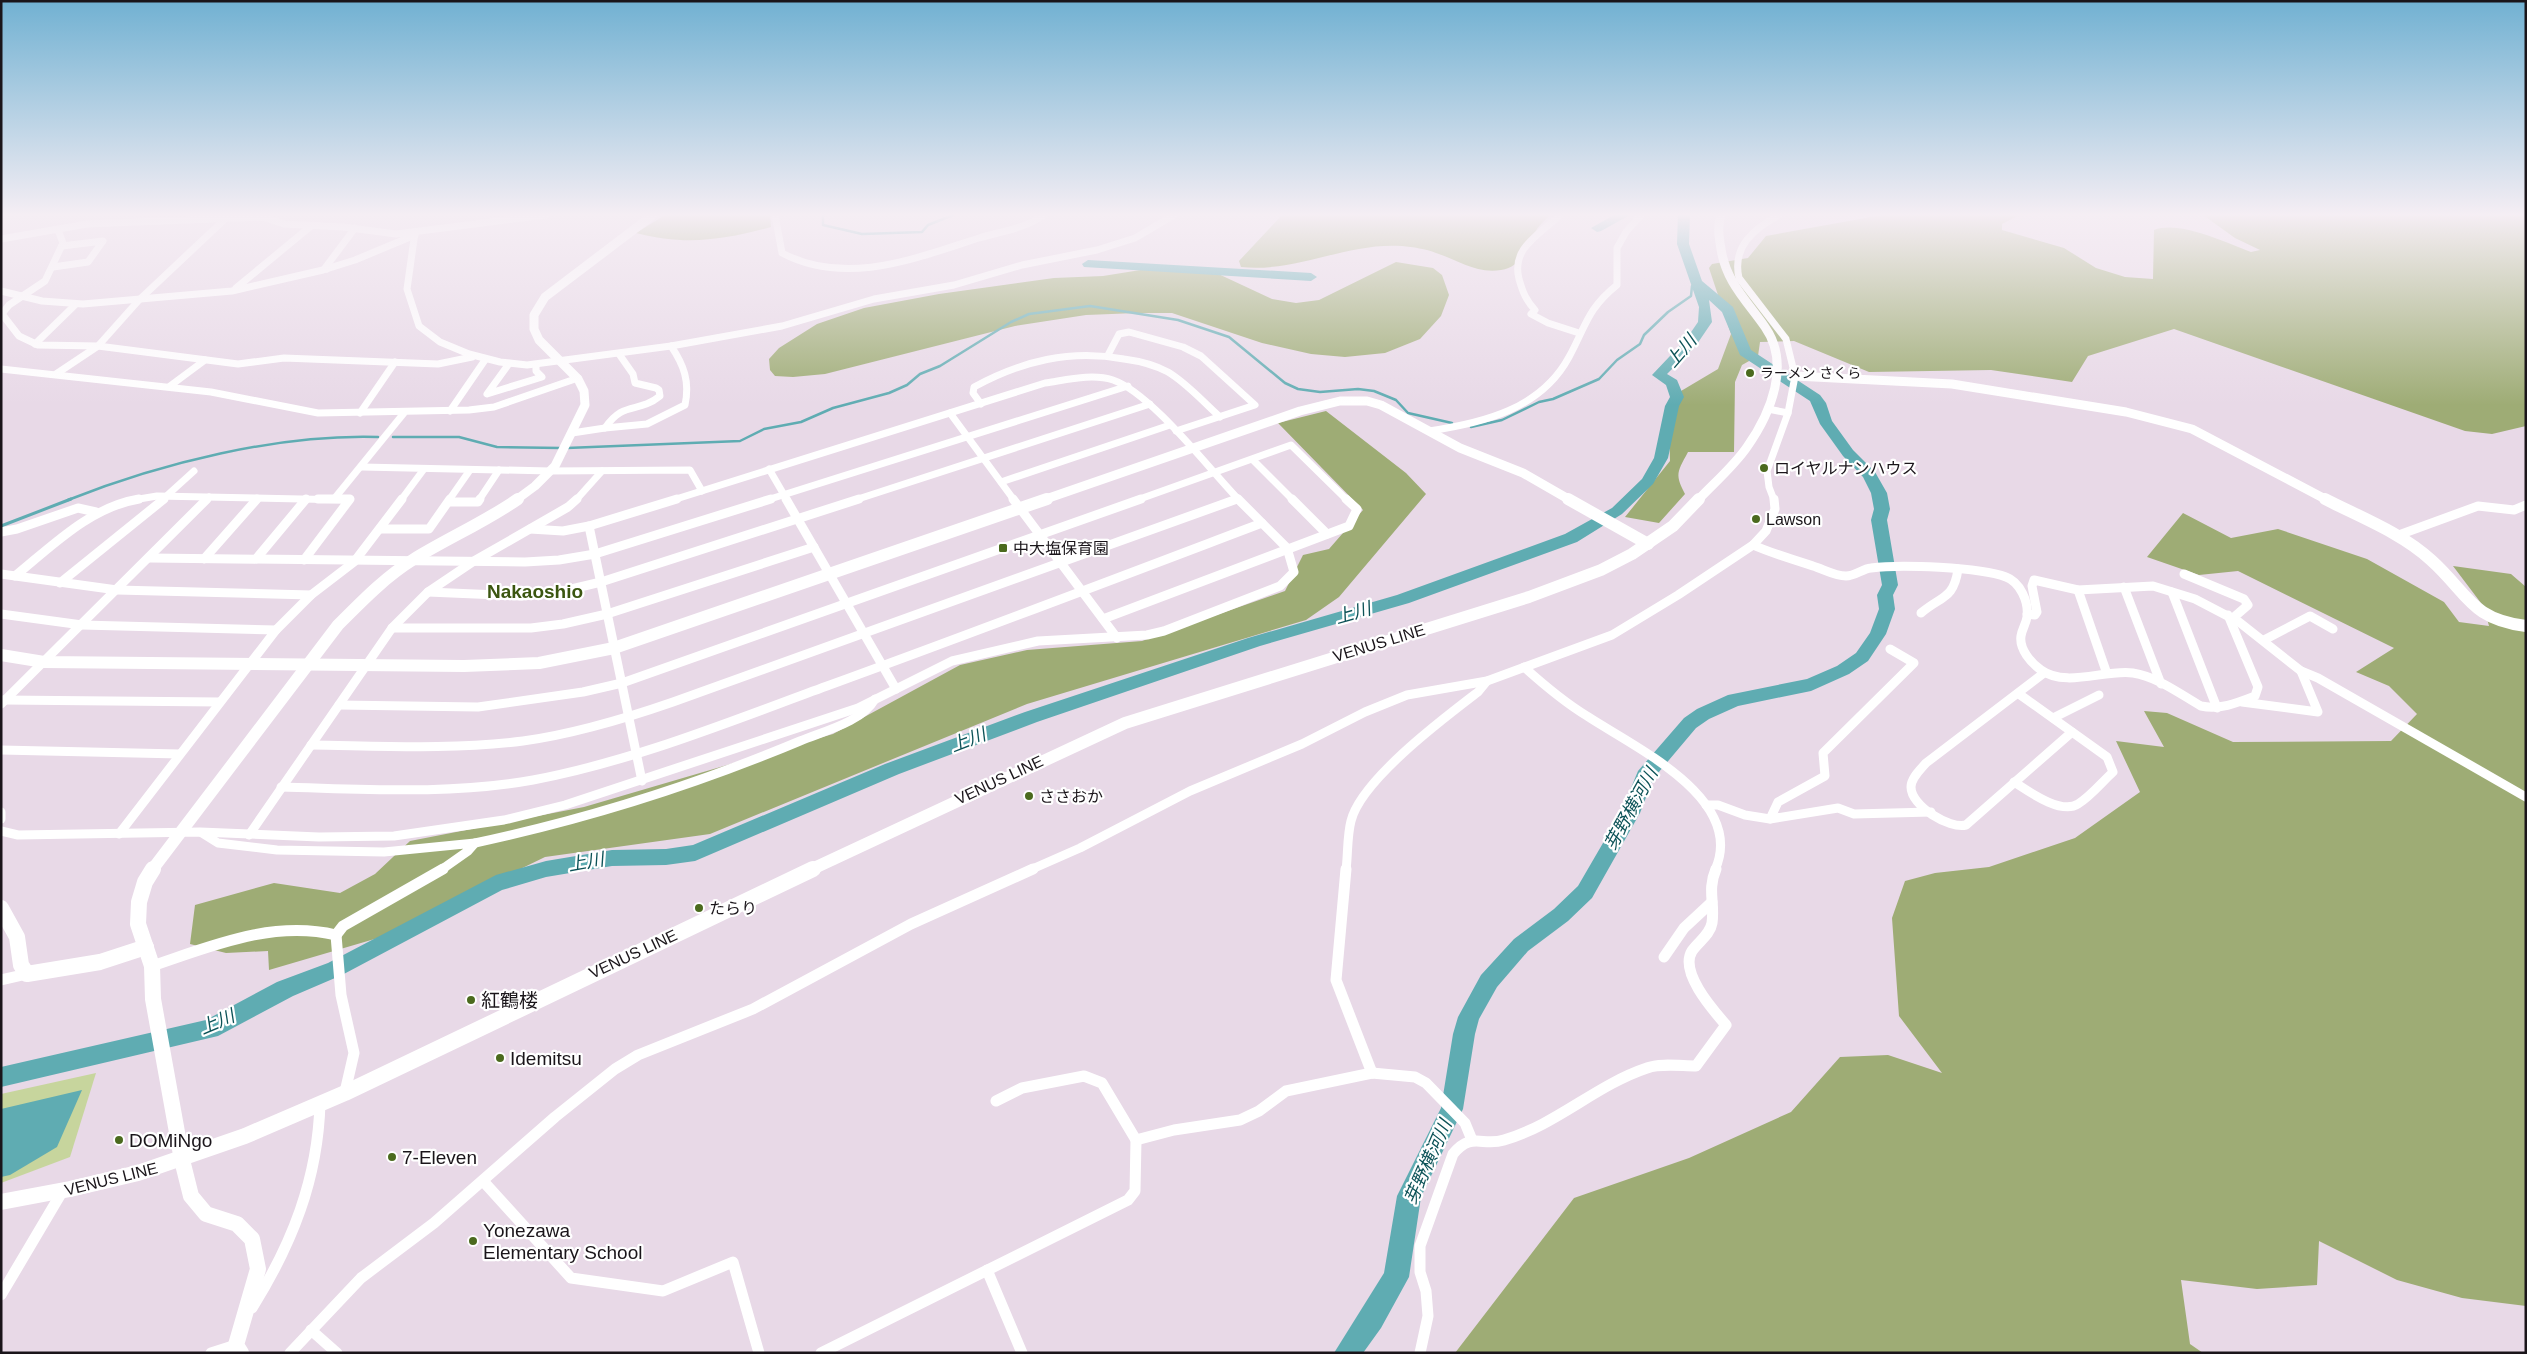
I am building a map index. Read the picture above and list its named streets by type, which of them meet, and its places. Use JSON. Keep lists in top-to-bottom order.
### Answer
{
  "streets": {
    "street": ["VENUS LINE"]
  },
  "districts": ["Nakaoshio"],
  "water": ["上川", "芽野横河川"],
  "places": {
    "other": [
      "ラーメン さくら",
      "ロイヤルナンハウス",
      "Lawson",
      "ささおか",
      "たらり",
      "紅鶴楼",
      "Idemitsu",
      "DOMiNgo",
      "7-Eleven",
      "Yonezawa Elementary School"
    ],
    "transit": ["中大塩保育園"]
  }
}
